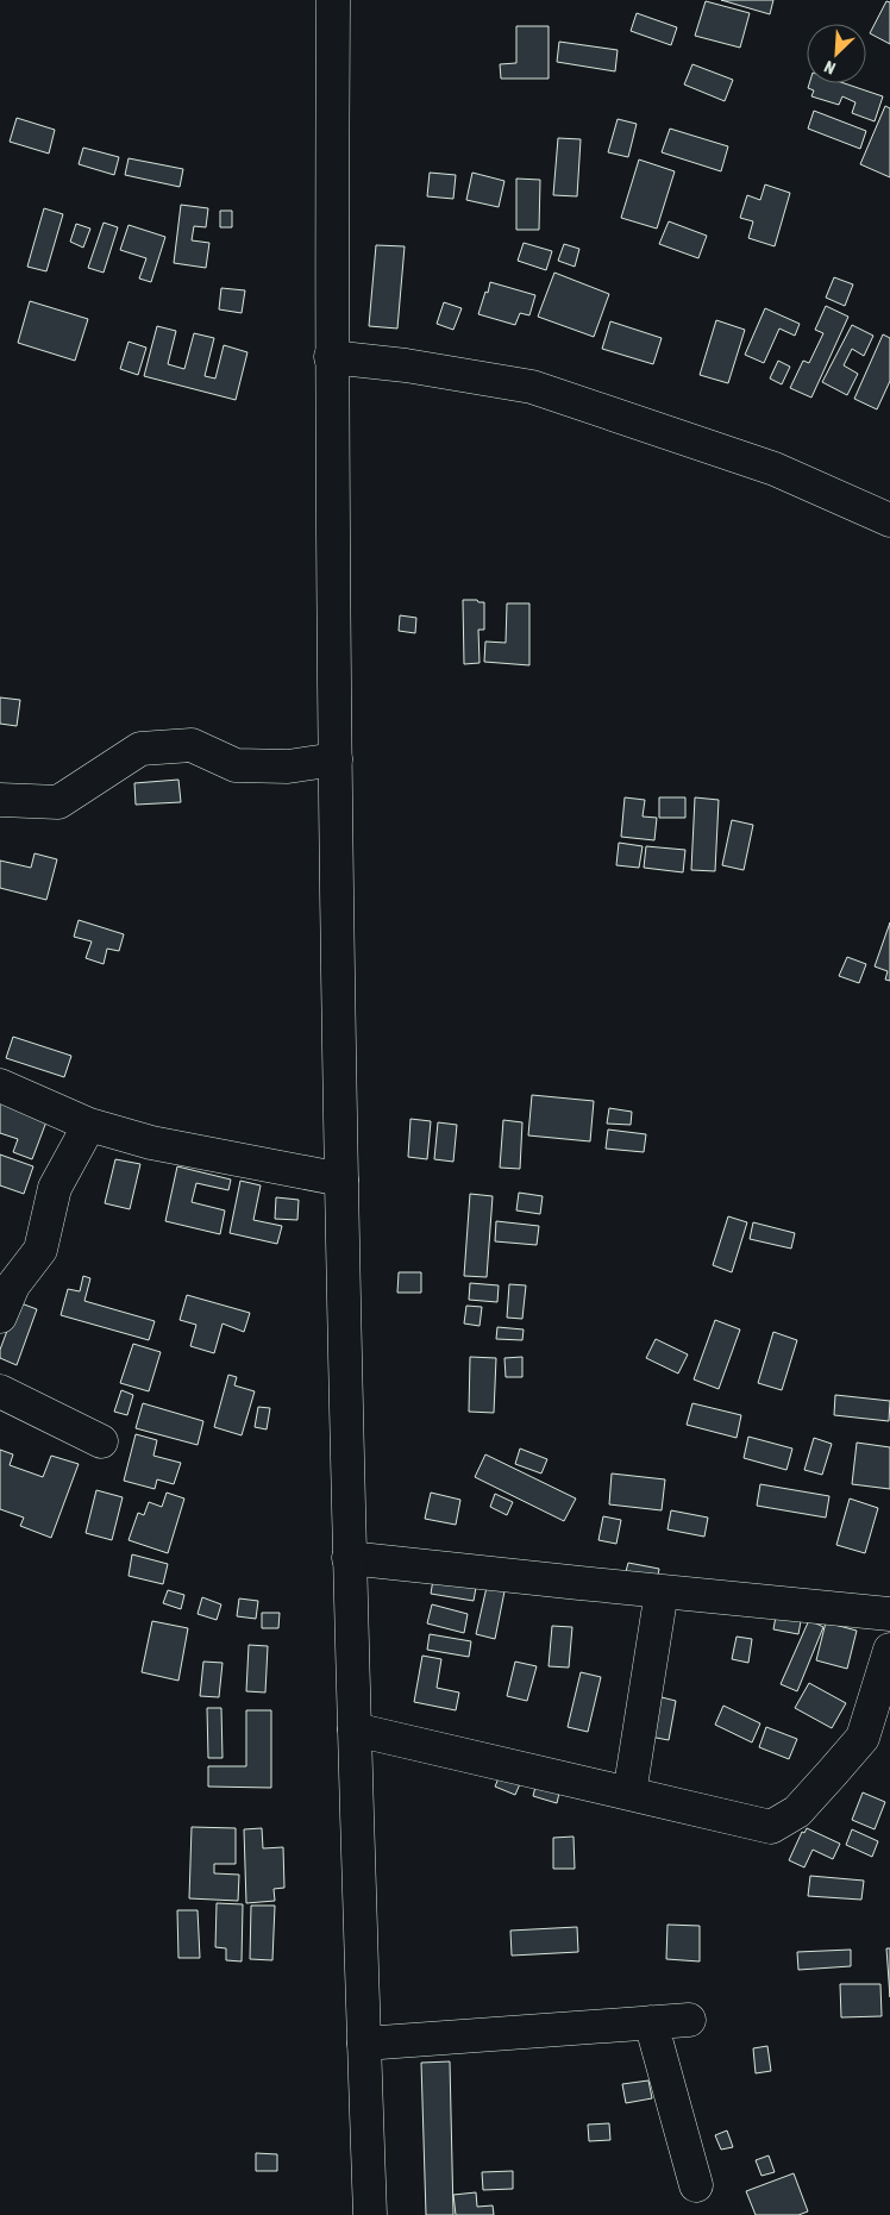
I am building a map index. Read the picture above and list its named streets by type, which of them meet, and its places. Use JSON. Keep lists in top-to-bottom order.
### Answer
{
  "north": "bottom left"
}
